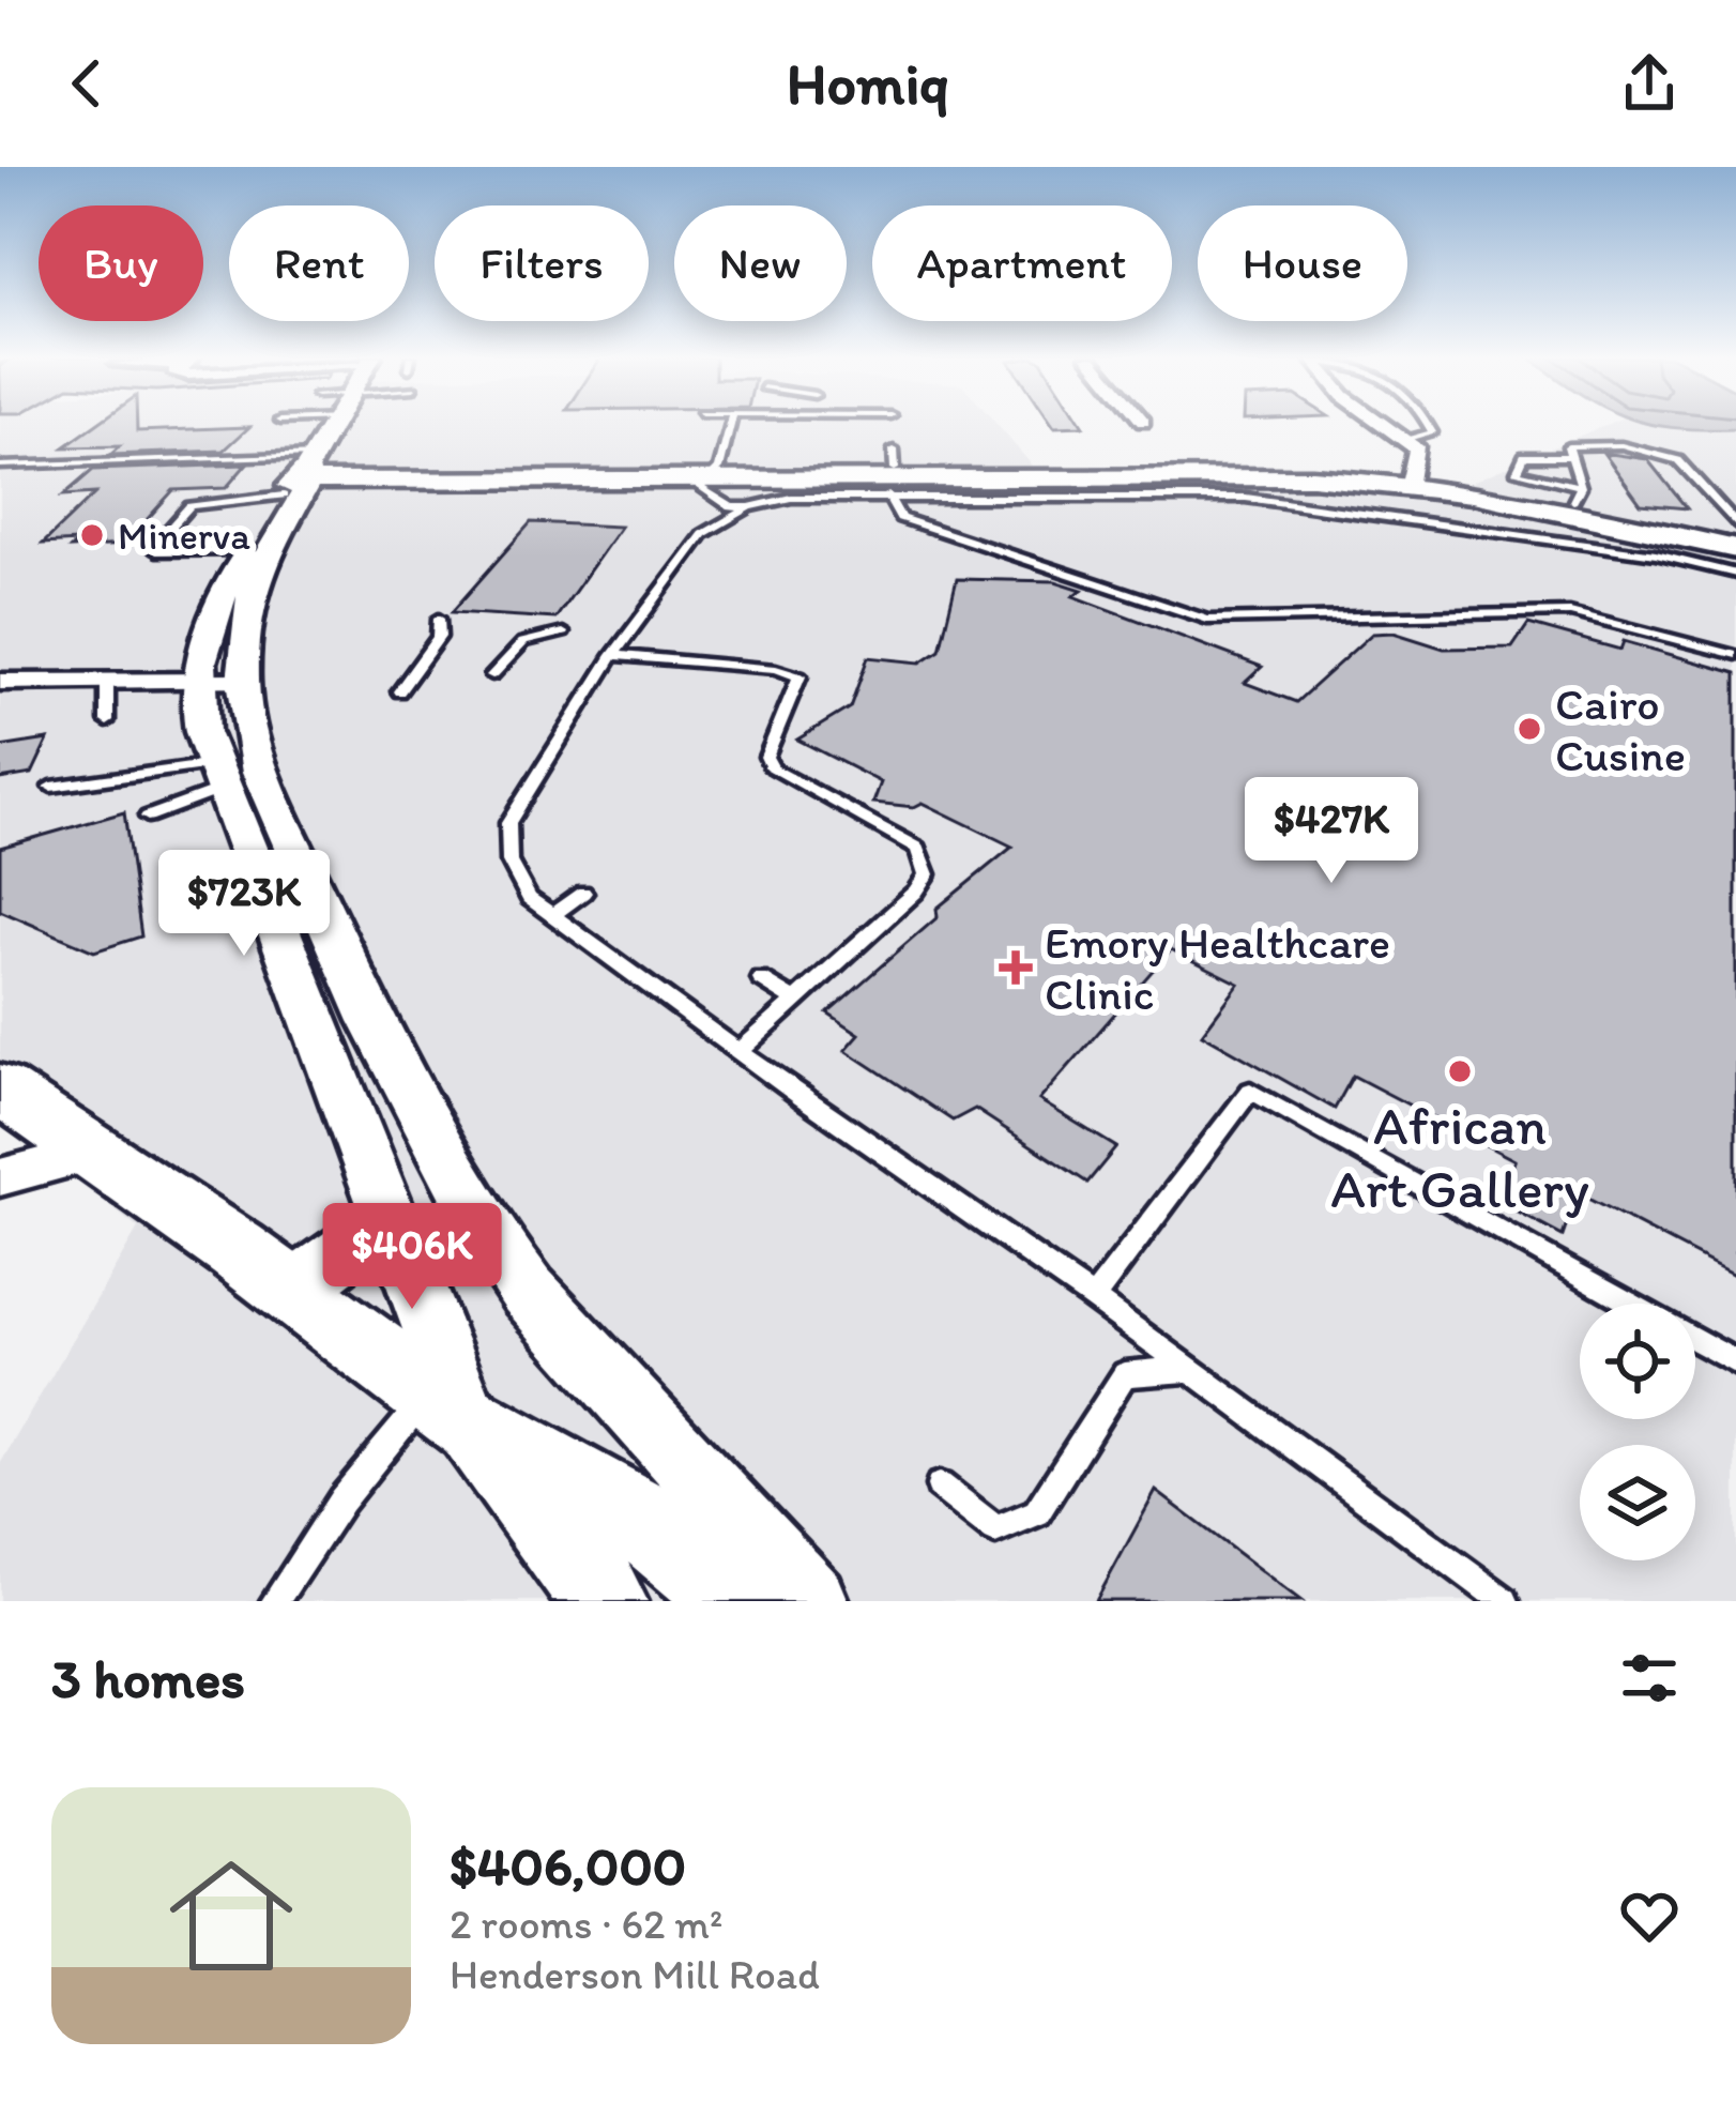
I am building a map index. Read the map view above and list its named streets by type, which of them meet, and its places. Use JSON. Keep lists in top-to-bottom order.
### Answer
{
  "places": {
    "other": ["Minerva", "Cairo Cusine", "African Art Gallery"],
    "health": ["Emory Healthcare Clinic"]
  },
  "page": {
    "header": "Homiq",
    "chip": [
      "Buy",
      "Rent",
      "Filters",
      "New",
      "Apartment",
      "House"
    ],
    "price": ["$427K", "$723K", "$406K"],
    "heading": "3 homes",
    "list": [
      {
        "name": "$406,000",
        "note": "2 rooms · 62 m² · Henderson Mill Road"
      }
    ]
  }
}
